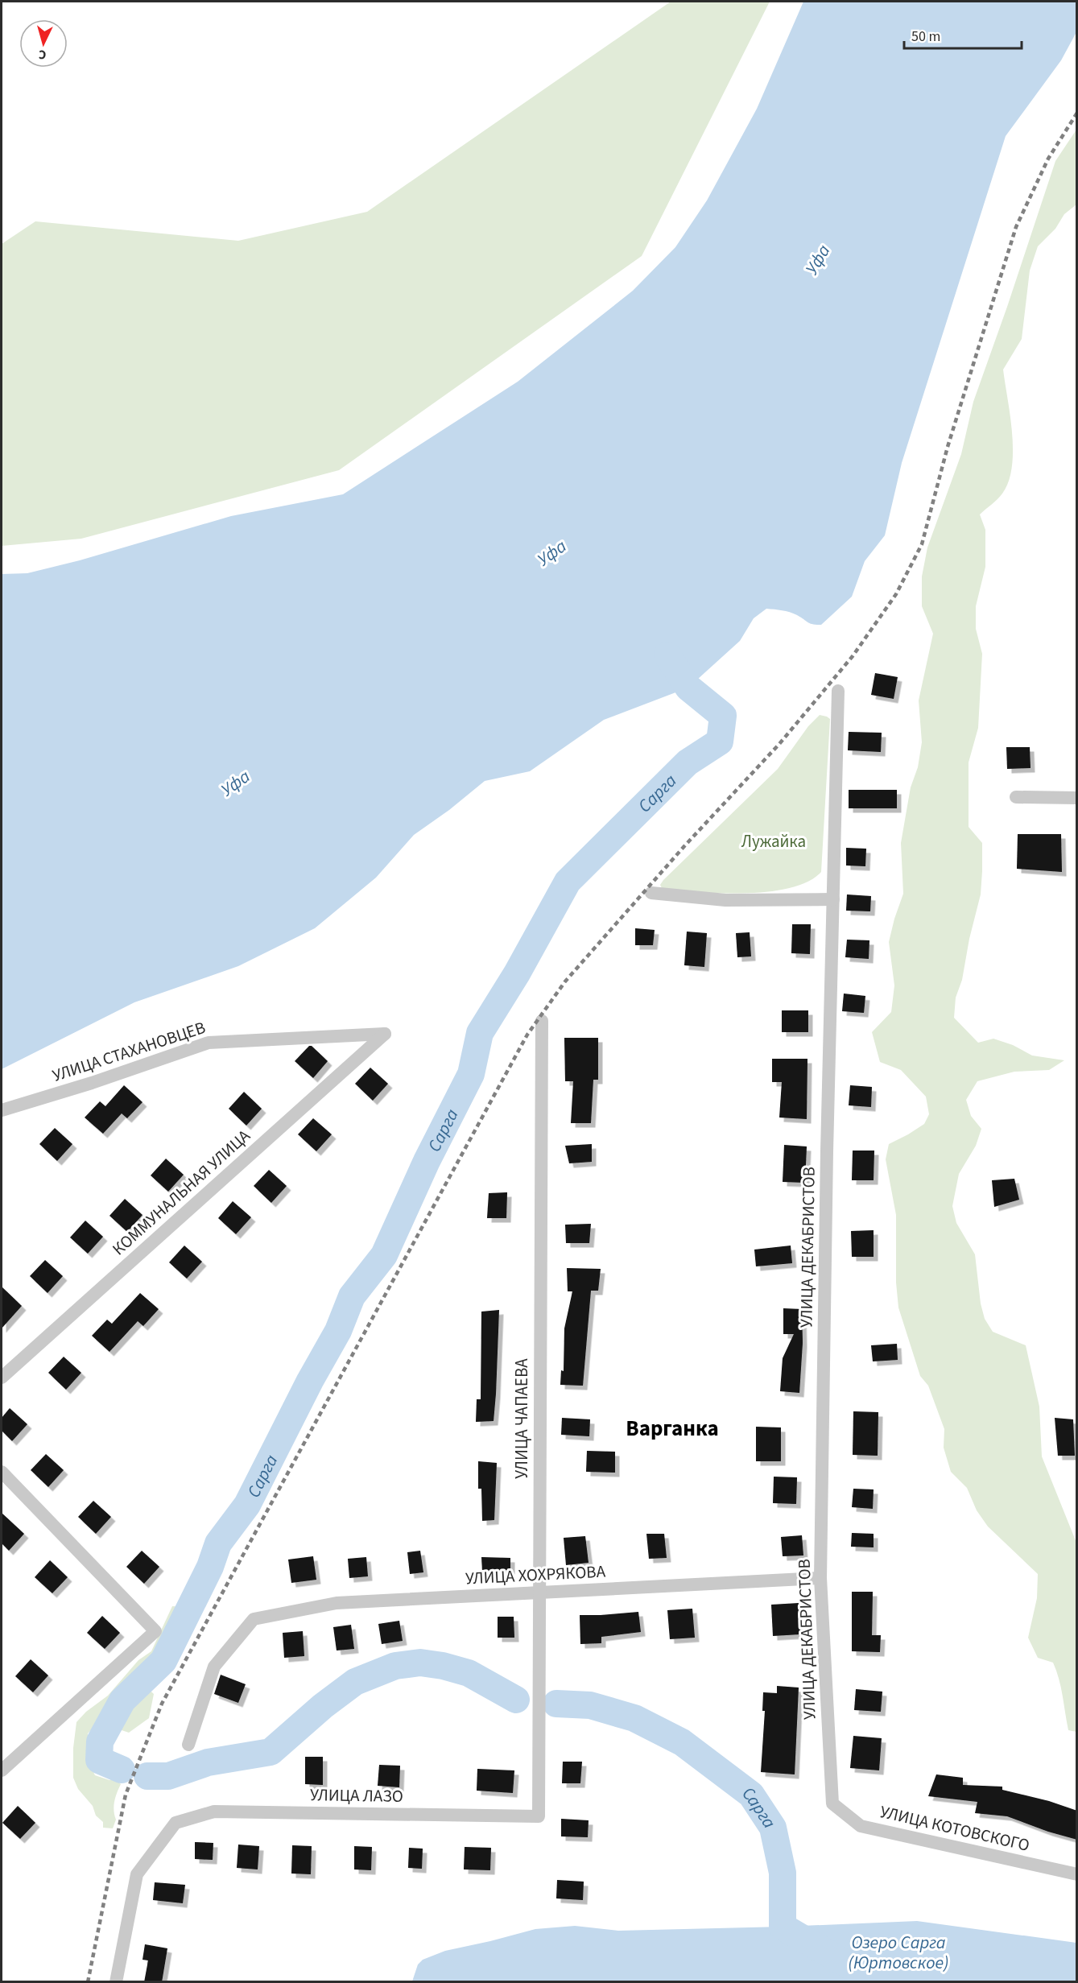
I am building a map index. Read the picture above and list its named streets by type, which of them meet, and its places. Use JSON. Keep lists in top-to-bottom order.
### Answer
{
  "streets": {
    "street": [
      "УЛИЦА СТАХАНОВЦЕВ",
      "КОММУНАЛЬНАЯ УЛИЦА",
      "УЛИЦА ДЕКАБРИСТОВ",
      "УЛИЦА ЧАПАЕВА",
      "УЛИЦА ХОХРЯКОВА",
      "УЛИЦА ЛАЗО",
      "УЛИЦА КОТОВСКОГО"
    ]
  },
  "crossings": [
    ["УЛИЦА СТАХАНОВЦЕВ", "КОММУНАЛЬНАЯ УЛИЦА"],
    ["УЛИЦА ДЕКАБРИСТОВ", "УЛИЦА ХОХРЯКОВА"],
    ["УЛИЦА ДЕКАБРИСТОВ", "УЛИЦА КОТОВСКОГО"],
    ["УЛИЦА ЧАПАЕВА", "УЛИЦА ХОХРЯКОВА"],
    ["УЛИЦА ЧАПАЕВА", "УЛИЦА ЛАЗО"]
  ],
  "districts": ["Варганка"],
  "water": ["Уфа", "Сарга", "Озеро Сарга (Юртовское)"],
  "parks": ["Лужайка"],
  "scale_bar": "50 m",
  "north": "bottom"
}
